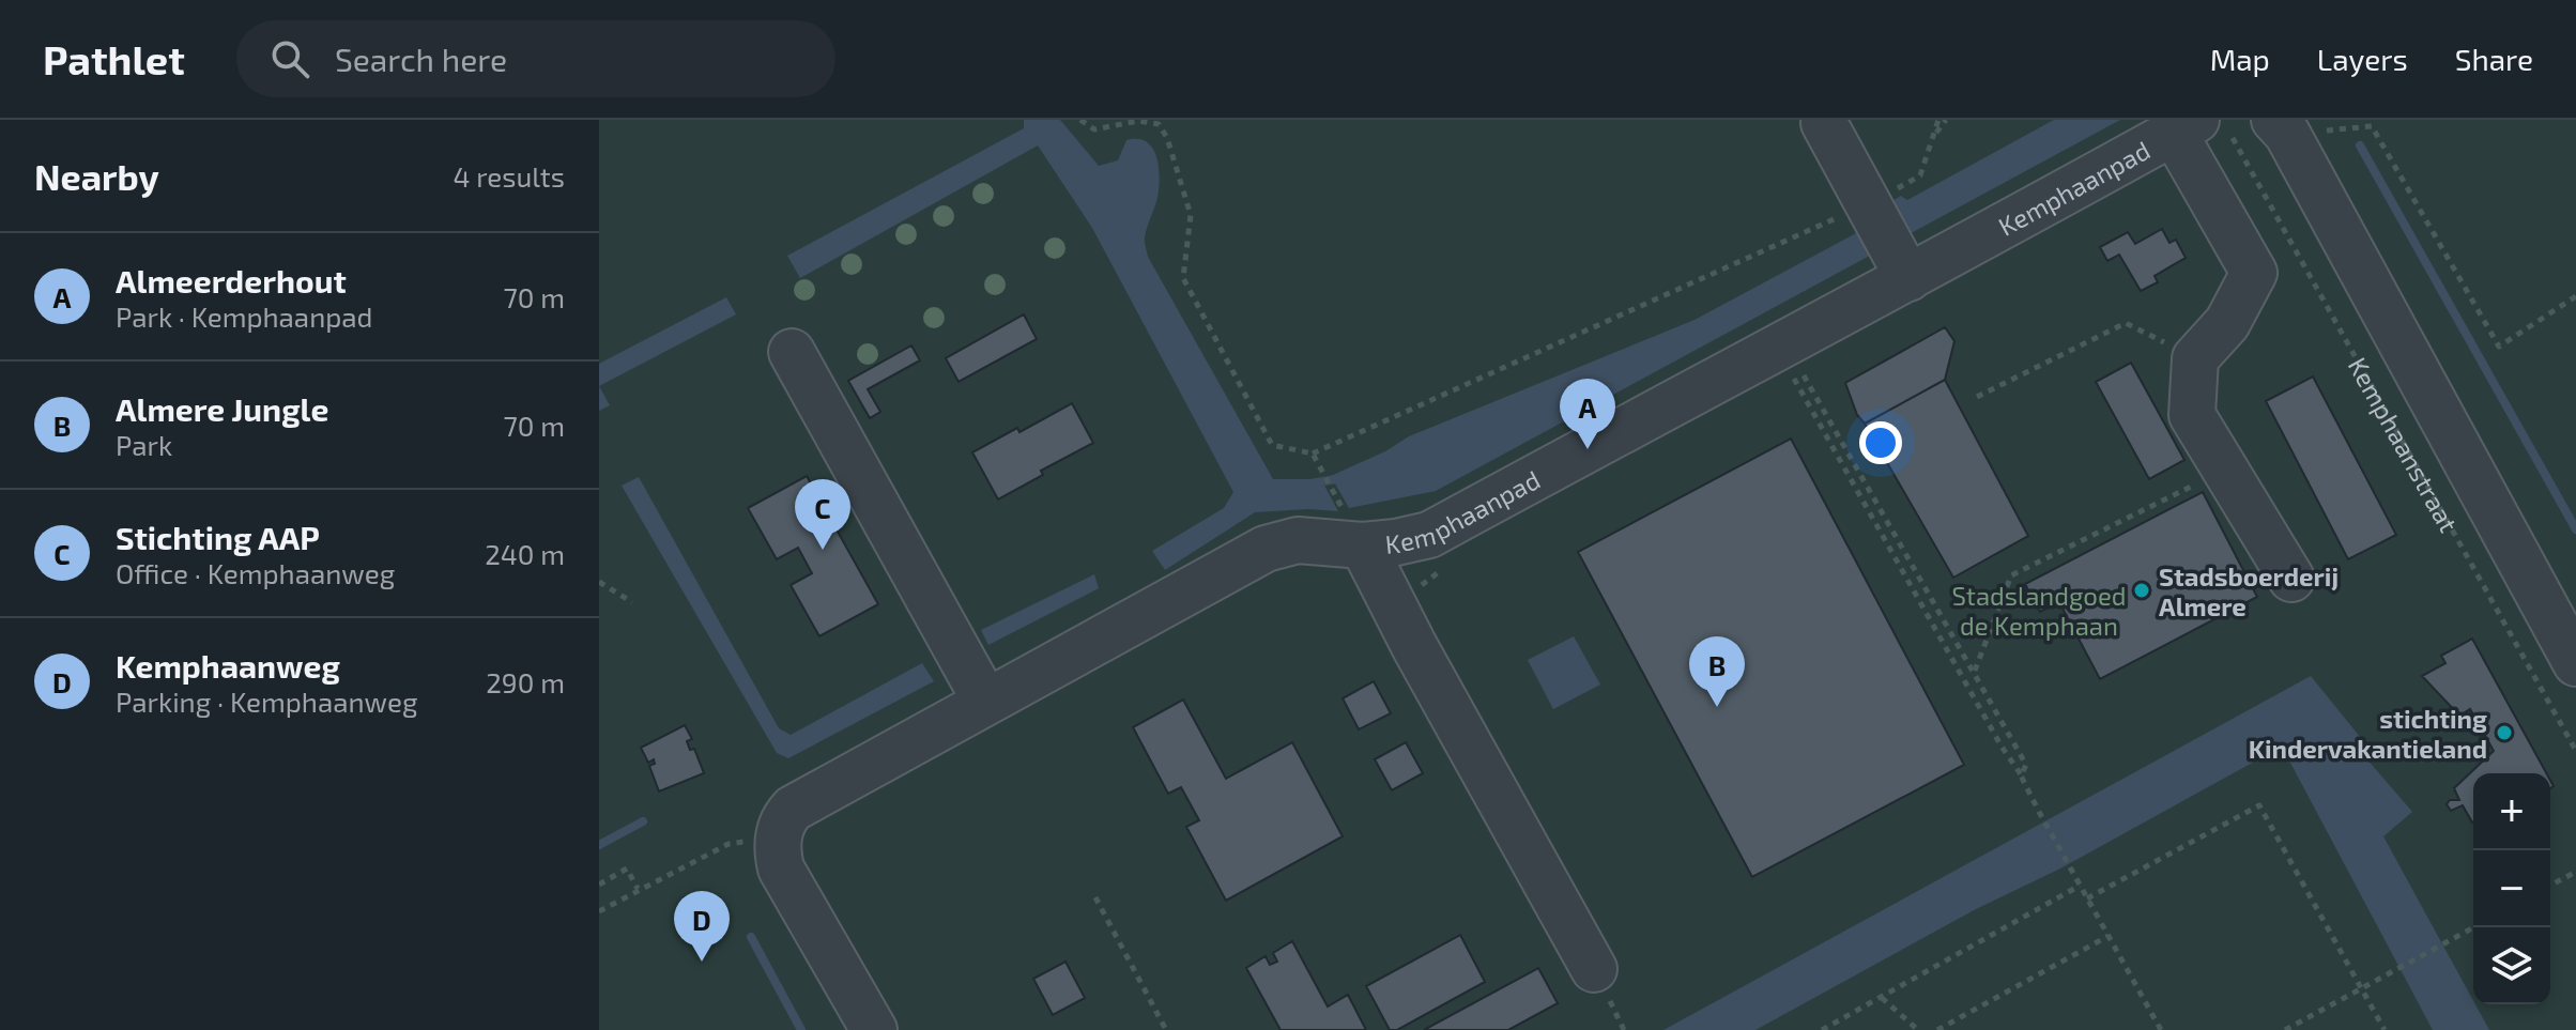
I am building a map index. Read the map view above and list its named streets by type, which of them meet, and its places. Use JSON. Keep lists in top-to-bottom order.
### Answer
{
  "streets": {
    "street": ["Kemphaanpad", "Kemphaanstraat"]
  },
  "crossings": [
    ["Kemphaanpad", "Kemphaanstraat"]
  ],
  "parks": ["Stadslandgoed de Kemphaan"],
  "places": ["Stadsboerderij Almere", "stichting Kindervakantieland"],
  "page": {
    "header": "Pathlet",
    "search": "Search here",
    "nav": ["Map", "Layers", "Share"],
    "heading": ["Nearby", "4 results"],
    "list": [
      {
        "mark": "A",
        "name": "Almeerderhout",
        "note": "Park · Kemphaanpad",
        "value": "70 m"
      },
      {
        "mark": "B",
        "name": "Almere Jungle",
        "note": "Park",
        "value": "70 m"
      },
      {
        "mark": "C",
        "name": "Stichting AAP",
        "note": "Office · Kemphaanweg",
        "value": "240 m"
      },
      {
        "mark": "D",
        "name": "Kemphaanweg",
        "note": "Parking · Kemphaanweg",
        "value": "290 m"
      }
    ],
    "pins": [
      "A",
      "C",
      "B",
      "D"
    ],
    "map_buttons": ["+", "−"]
  }
}
